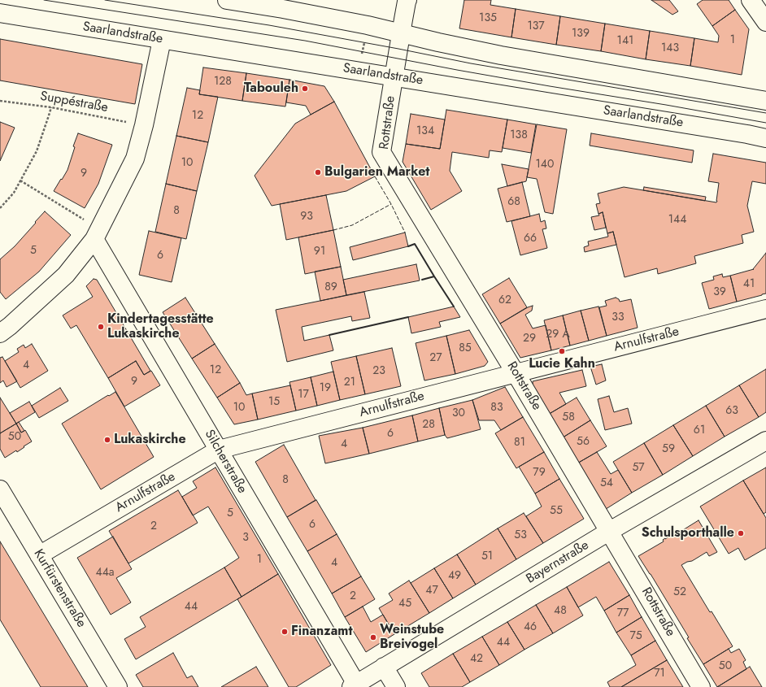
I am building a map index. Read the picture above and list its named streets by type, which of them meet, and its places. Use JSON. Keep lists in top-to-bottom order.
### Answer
{
  "streets": {
    "street": [
      "Saarlandstraße",
      "Rottstraße",
      "Arnulfstraße",
      "Silcherstraße",
      "Bayernstraße",
      "Kurfürstenstraße"
    ],
    "path": ["Suppéstraße"]
  },
  "crossings": [
    ["Saarlandstraße", "Rottstraße"],
    ["Rottstraße", "Arnulfstraße"],
    ["Rottstraße", "Bayernstraße"],
    ["Arnulfstraße", "Silcherstraße"],
    ["Arnulfstraße", "Kurfürstenstraße"],
    ["Silcherstraße", "Bayernstraße"]
  ],
  "places": [
    "Tabouleh",
    "Bulgarien Market",
    "Kindertagesstätte Lukaskirche",
    "Lucie Kahn",
    "Lukaskirche",
    "Schulsporthalle",
    "Finanzamt",
    "Weinstube Breivogel"
  ],
  "house_numbers": [
    "135",
    "137",
    "139",
    "1",
    "141",
    "143",
    "128",
    "12",
    "134",
    "138",
    "10",
    "140",
    "9",
    "68",
    "8",
    "93",
    "144",
    "66",
    "5",
    "91",
    "6",
    "41",
    "89",
    "39",
    "62",
    "33",
    "29 A",
    "29",
    "85",
    "27",
    "4",
    "12",
    "23",
    "9",
    "21",
    "19",
    "17",
    "15",
    "10",
    "83",
    "63",
    "30",
    "58",
    "28",
    "61",
    "6",
    "50",
    "56",
    "81",
    "4",
    "59",
    "57",
    "79",
    "8",
    "54",
    "55",
    "5",
    "6",
    "2",
    "53",
    "3",
    "51",
    "1",
    "4",
    "44a",
    "49",
    "47",
    "52",
    "2",
    "45",
    "44",
    "48",
    "77",
    "46",
    "75",
    "44",
    "42",
    "50",
    "71"
  ]
}
